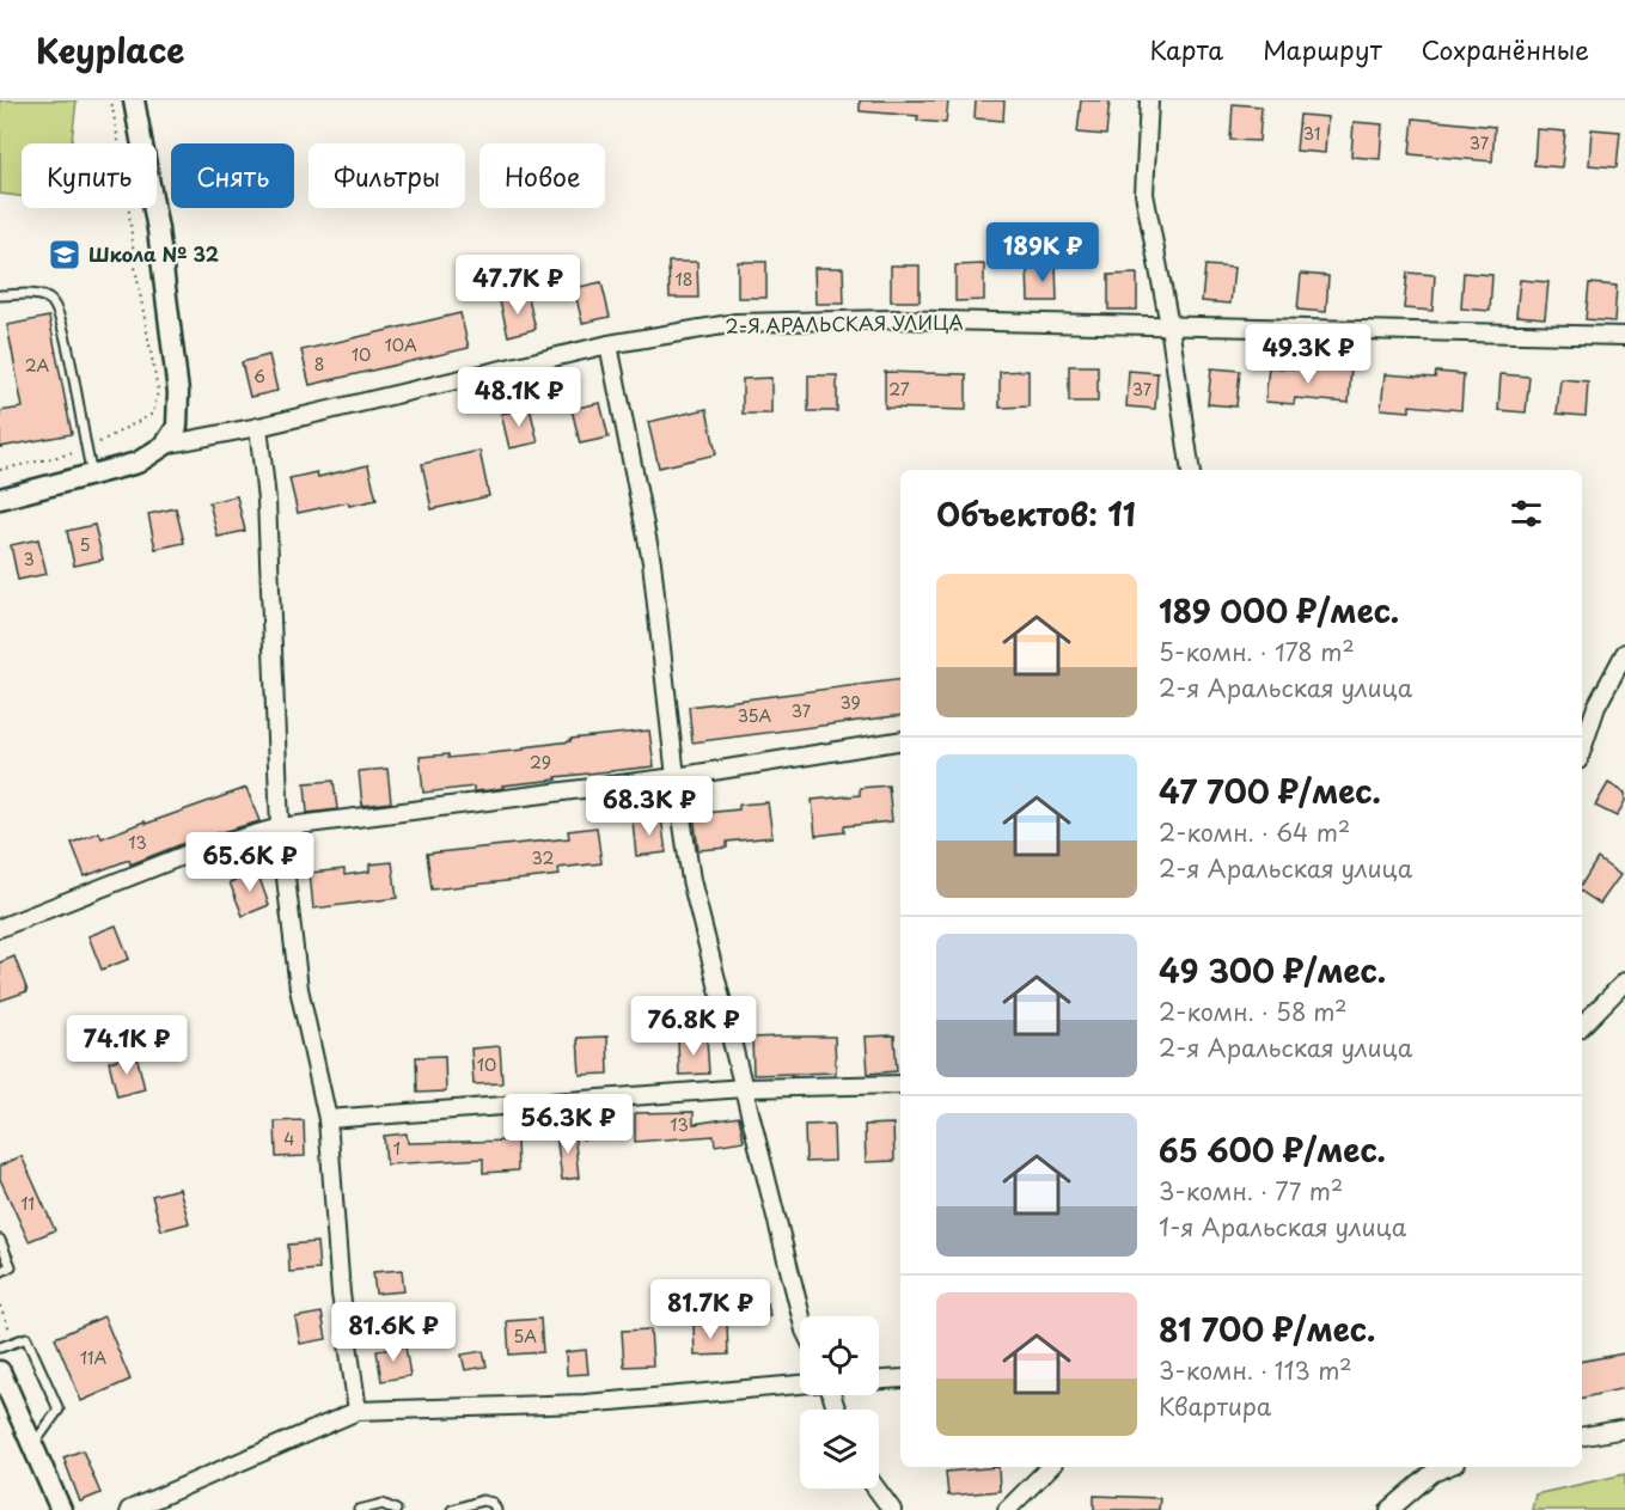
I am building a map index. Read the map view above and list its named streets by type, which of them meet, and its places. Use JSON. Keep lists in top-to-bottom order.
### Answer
{
  "streets": {
    "street": ["2-Я АРАЛЬСКАЯ УЛИЦА"]
  },
  "places": {
    "school or university": ["Школа № 32"]
  },
  "house_numbers": [
    "31",
    "37",
    "18",
    "10А",
    "10",
    "8",
    "2А",
    "6",
    "27",
    "37",
    "5",
    "3",
    "39",
    "37",
    "35А",
    "29",
    "13",
    "32",
    "10",
    "13",
    "4",
    "1",
    "11",
    "5А",
    "11А"
  ],
  "page": {
    "header": "Keyplace",
    "nav": ["Карта", "Маршрут", "Сохранённые"],
    "chip": [
      "Купить",
      "Снять",
      "Фильтры",
      "Новое"
    ],
    "price": [
      "189K ₽",
      "47.7K ₽",
      "49.3K ₽",
      "48.1K ₽",
      "68.3K ₽",
      "65.6K ₽",
      "76.8K ₽",
      "74.1K ₽",
      "56.3K ₽",
      "81.7K ₽",
      "81.6K ₽"
    ],
    "heading": "Объектов: 11",
    "list": [
      {
        "name": "189 000 ₽/мес.",
        "note": "5-комн. · 178 m² · 2-я Аральская улица"
      },
      {
        "name": "47 700 ₽/мес.",
        "note": "2-комн. · 64 m² · 2-я Аральская улица"
      },
      {
        "name": "49 300 ₽/мес.",
        "note": "2-комн. · 58 m² · 2-я Аральская улица"
      },
      {
        "name": "65 600 ₽/мес.",
        "note": "3-комн. · 77 m² · 1-я Аральская улица"
      },
      {
        "name": "81 700 ₽/мес.",
        "note": "3-комн. · 113 m² · Квартира"
      }
    ]
  }
}
